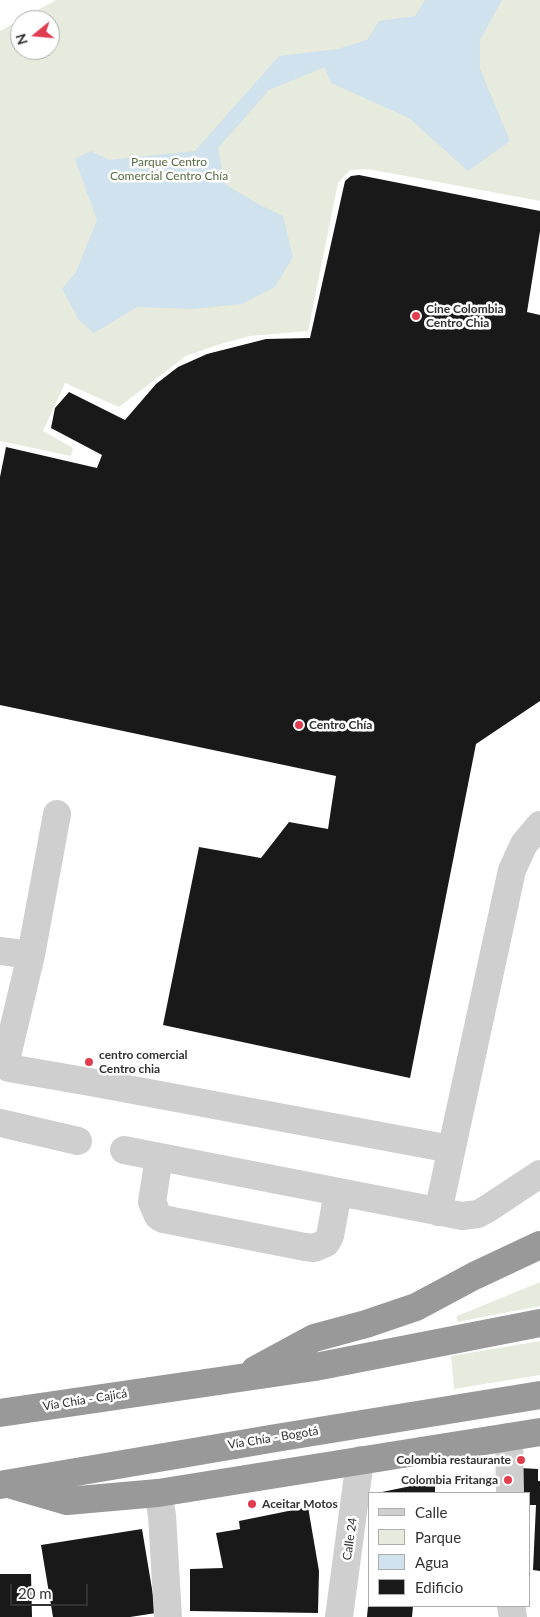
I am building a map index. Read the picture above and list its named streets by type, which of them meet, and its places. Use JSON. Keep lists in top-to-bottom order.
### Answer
{
  "streets": {
    "highway": ["Vía Chía - Cajicá", "Vía Chía - Bogotá"],
    "street": ["Calle 24"]
  },
  "parks": ["Parque Centro Comercial Centro Chía"],
  "places": [
    "Cine Colombia Centro Chia",
    "Centro Chía",
    "centro comercial Centro chia",
    "Colombia restaurante",
    "Colombia Fritanga",
    "Aceitar Motos"
  ],
  "legend": [
    "Calle",
    "Parque",
    "Agua",
    "Edificio"
  ],
  "scale_bar": "20 m",
  "north": "left"
}
